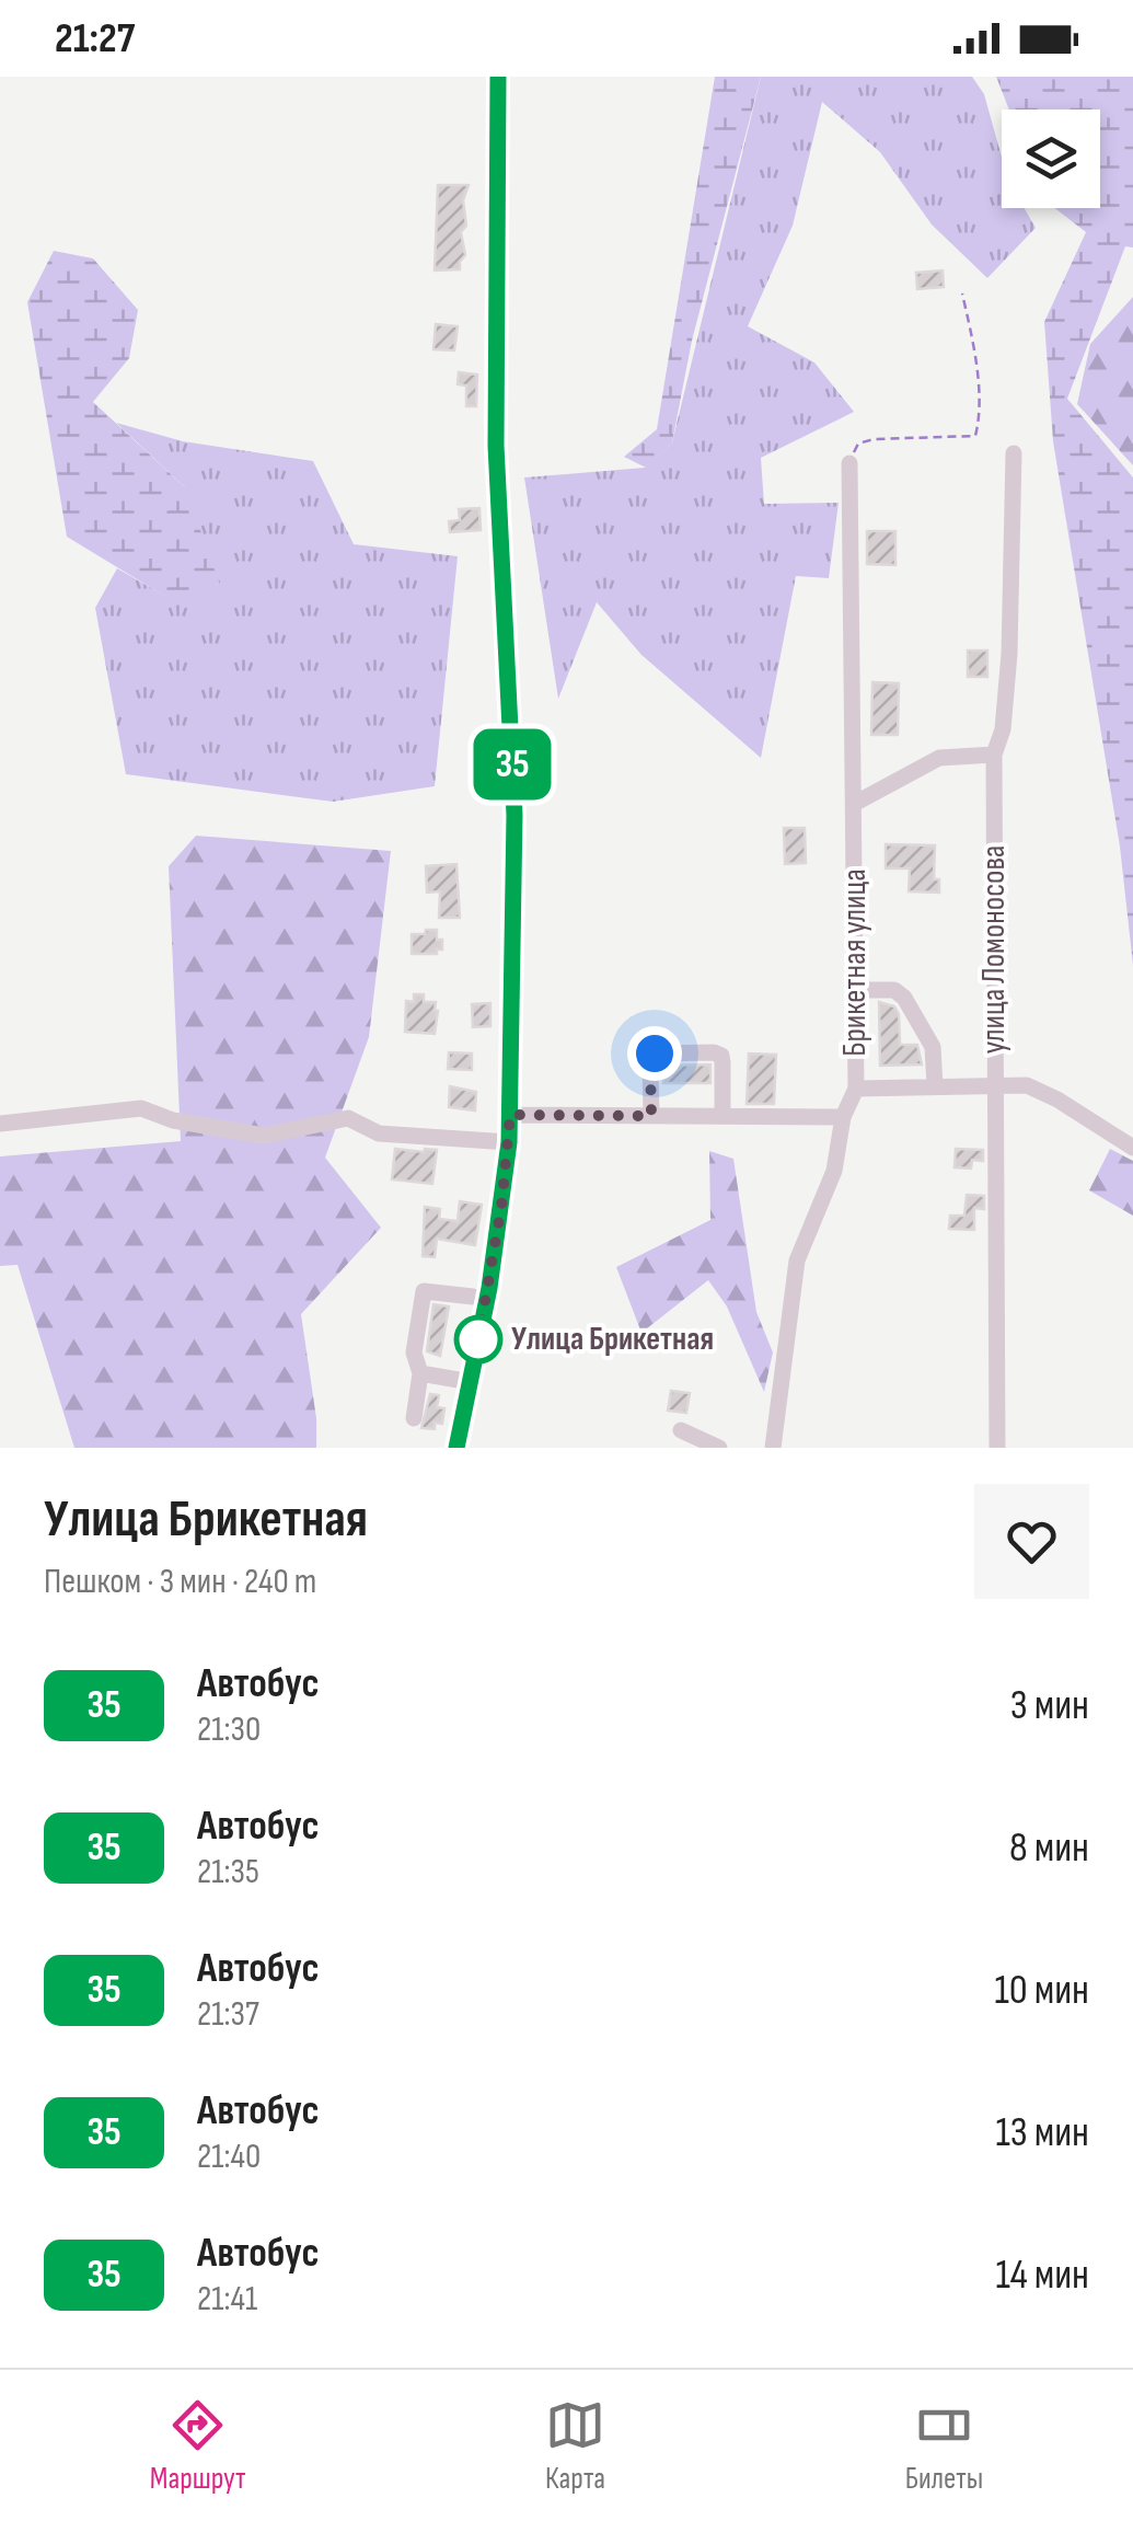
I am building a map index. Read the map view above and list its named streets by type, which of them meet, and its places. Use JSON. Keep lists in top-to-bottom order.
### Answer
{
  "streets": {
    "street": ["улица Ломоносова", "Брикетная улица"]
  },
  "places": ["Улица Брикетная"],
  "lines": ["bus line 35"],
  "page": {
    "status": "21:27",
    "on_map": "35",
    "heading": ["Улица Брикетная", "Пешком · 3 мин · 240 m"],
    "list": [
      {
        "mark": "35",
        "name": "Автобус",
        "note": "21:30",
        "value": "3 мин"
      },
      {
        "mark": "35",
        "name": "Автобус",
        "note": "21:35",
        "value": "8 мин"
      },
      {
        "mark": "35",
        "name": "Автобус",
        "note": "21:37",
        "value": "10 мин"
      },
      {
        "mark": "35",
        "name": "Автобус",
        "note": "21:40",
        "value": "13 мин"
      },
      {
        "mark": "35",
        "name": "Автобус",
        "note": "21:41",
        "value": "14 мин"
      }
    ],
    "tabs": ["Маршрут", "Карта", "Билеты"]
  }
}
